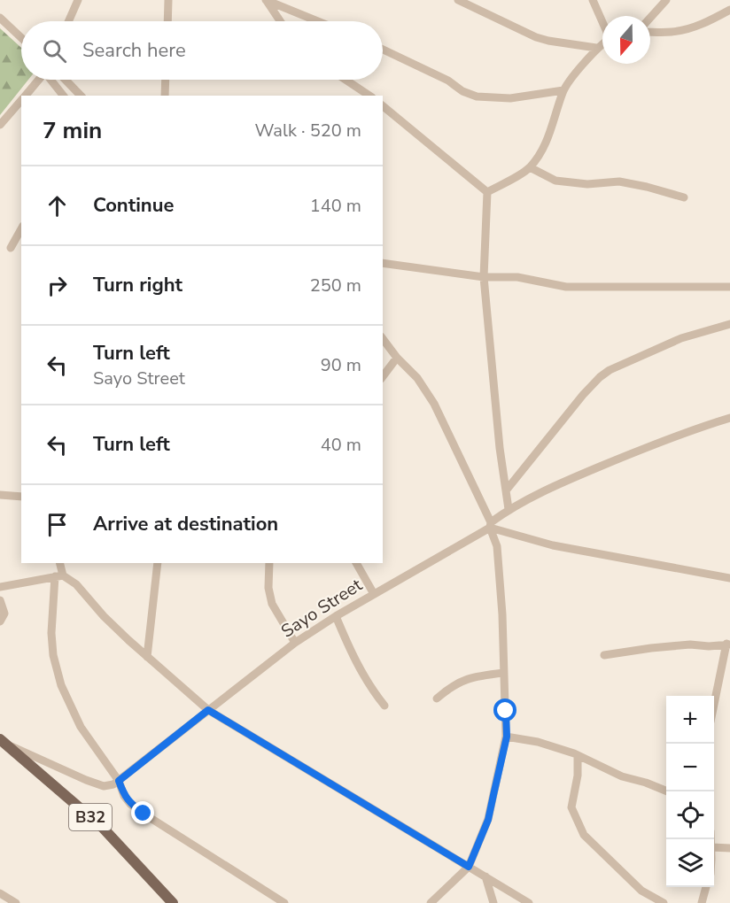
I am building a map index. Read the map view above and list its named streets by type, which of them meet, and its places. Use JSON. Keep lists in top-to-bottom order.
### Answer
{
  "streets": {
    "main road": ["B32"],
    "street": ["Sayo Street"]
  },
  "north": "bottom",
  "page": {
    "search": "Search here",
    "heading": ["7 min", "Walk · 520 m"],
    "list": [
      ["Continue", "140 m"],
      ["Turn right", "250 m"],
      ["Turn left", "Sayo Street", "90 m"],
      ["Turn left", "40 m"],
      "Arrive at destination"
    ],
    "map_buttons": ["+", "−"]
  }
}
